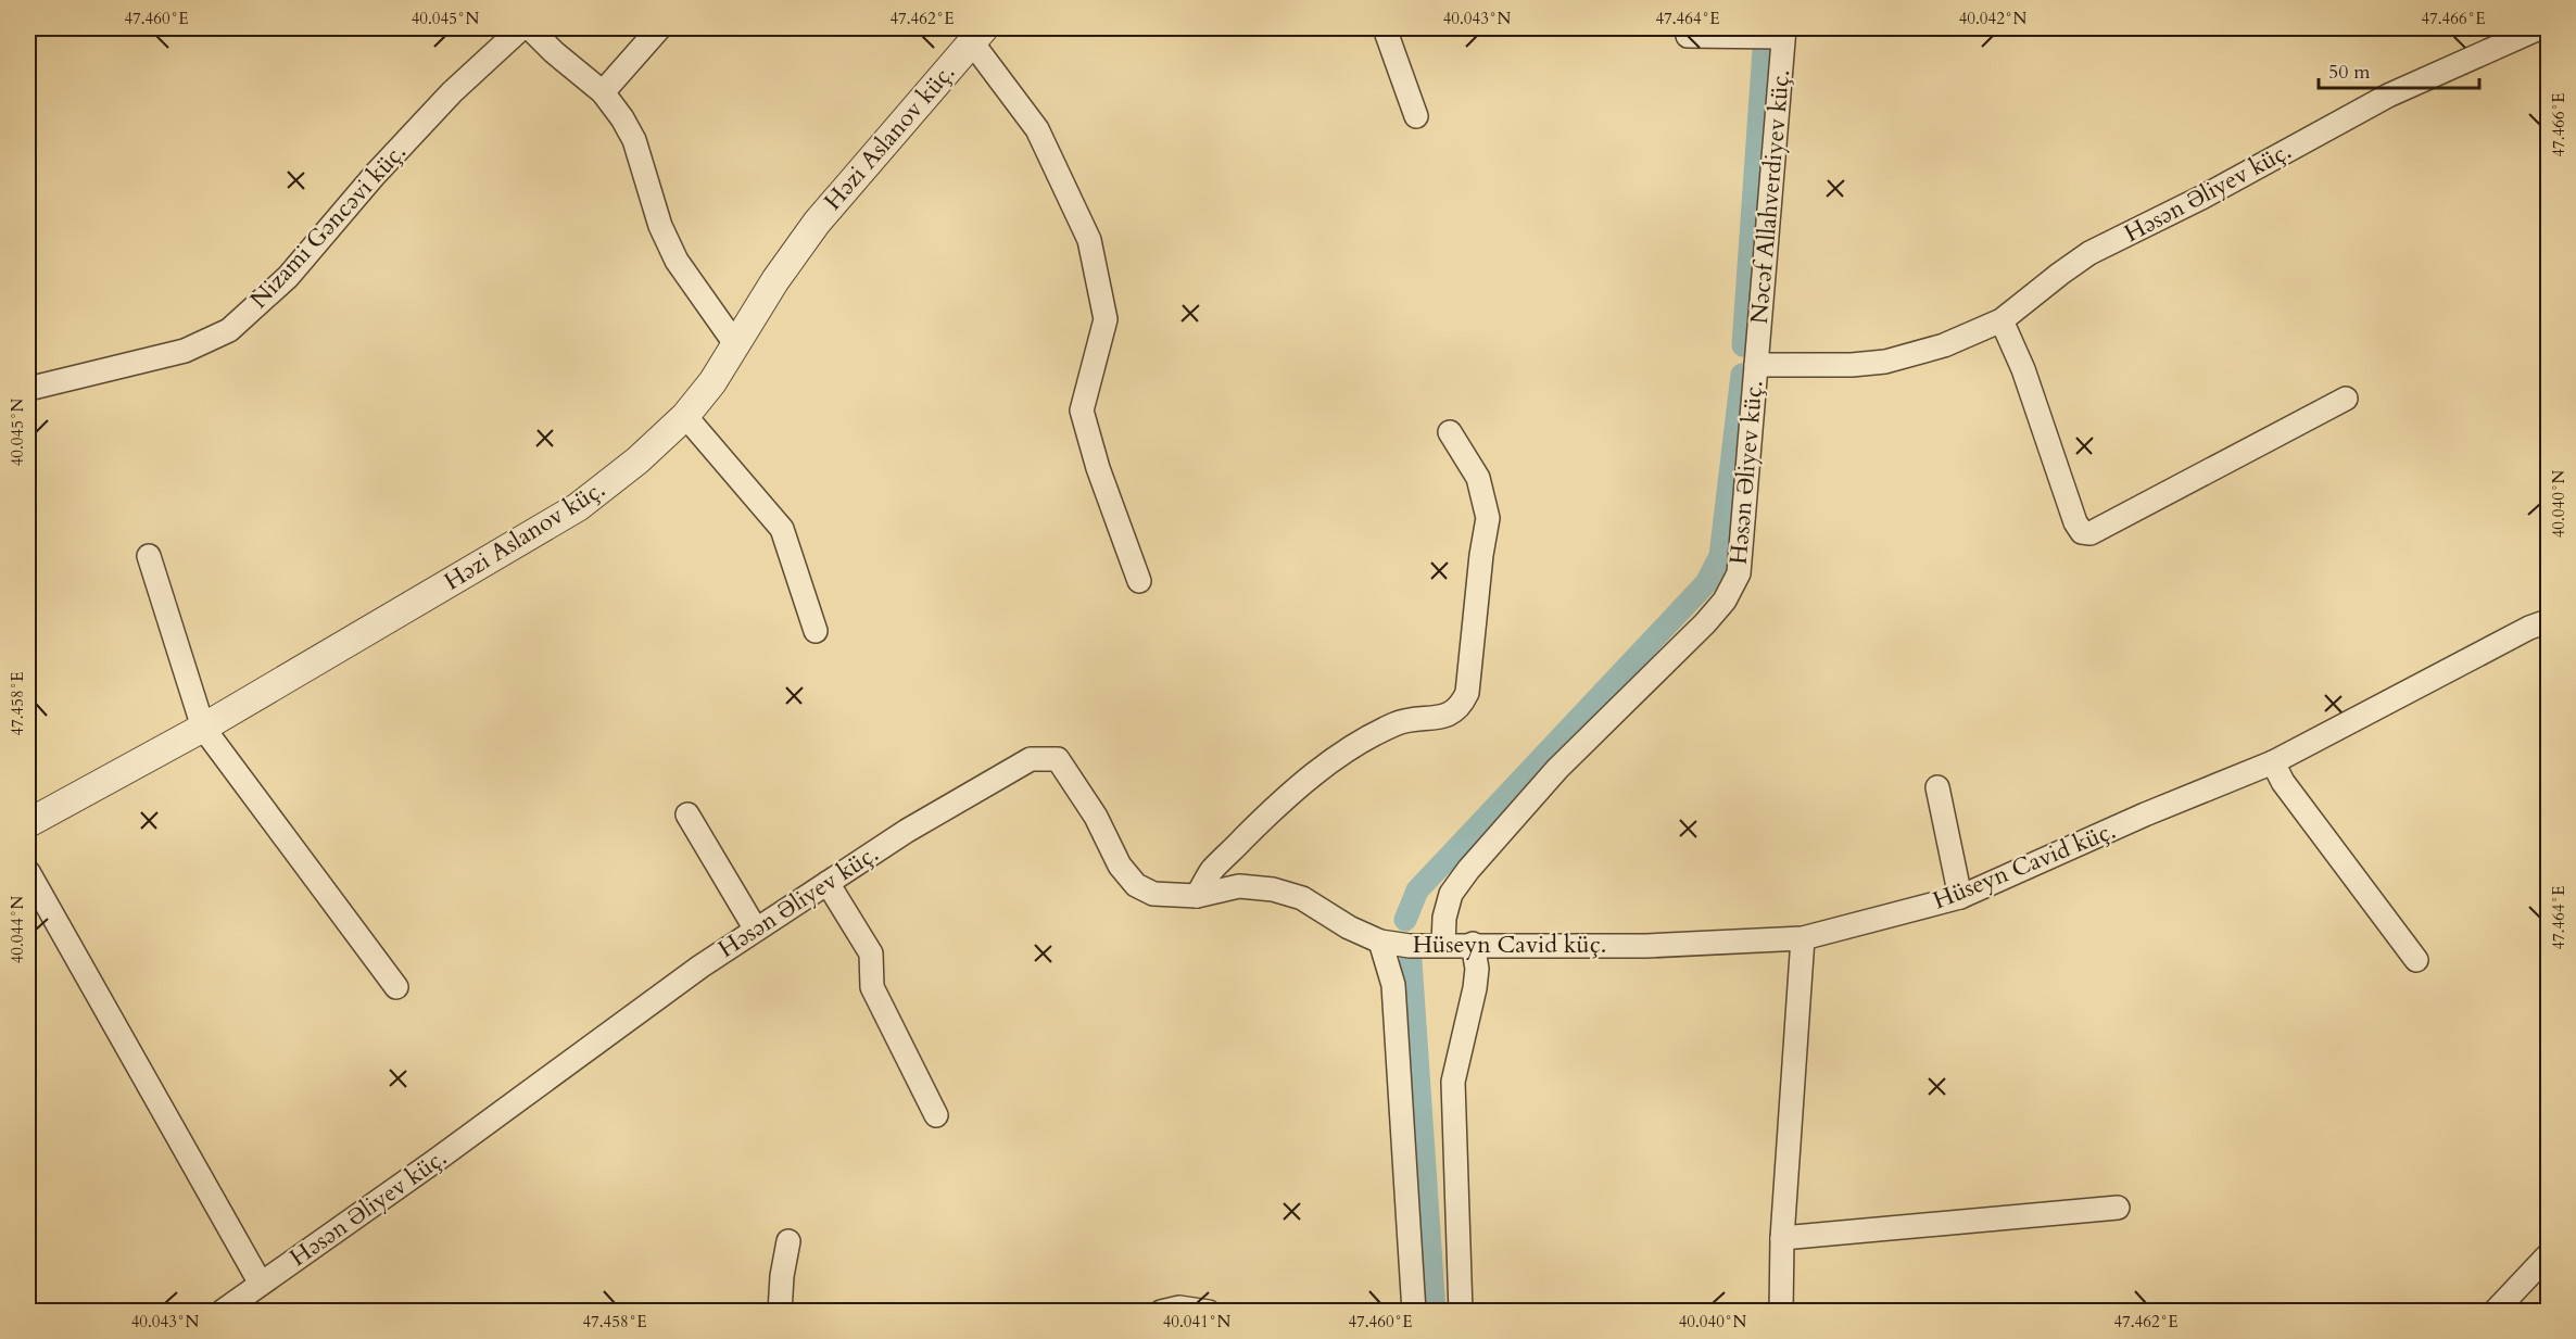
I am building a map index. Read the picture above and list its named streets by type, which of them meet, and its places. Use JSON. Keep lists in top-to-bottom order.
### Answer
{
  "streets": {
    "street": [
      "Həzi Aslanov küç.",
      "Həsən Əliyev küç.",
      "Nəcəf Allahverdiyev küç.",
      "Nizami Gəncəvi küç.",
      "Hüseyn Cavid küç."
    ]
  },
  "crossings": [
    ["Həsən Əliyev küç.", "Nəcəf Allahverdiyev küç."],
    ["Həsən Əliyev küç.", "Hüseyn Cavid küç."]
  ],
  "scale_bar": "50 m",
  "coordinates": [
    "47.460°E",
    "40.045°N",
    "47.462°E",
    "40.043°N",
    "47.464°E",
    "40.042°N",
    "47.466°E",
    "40.040°N",
    "47.458°E",
    "40.044°N",
    "40.041°N"
  ]
}
